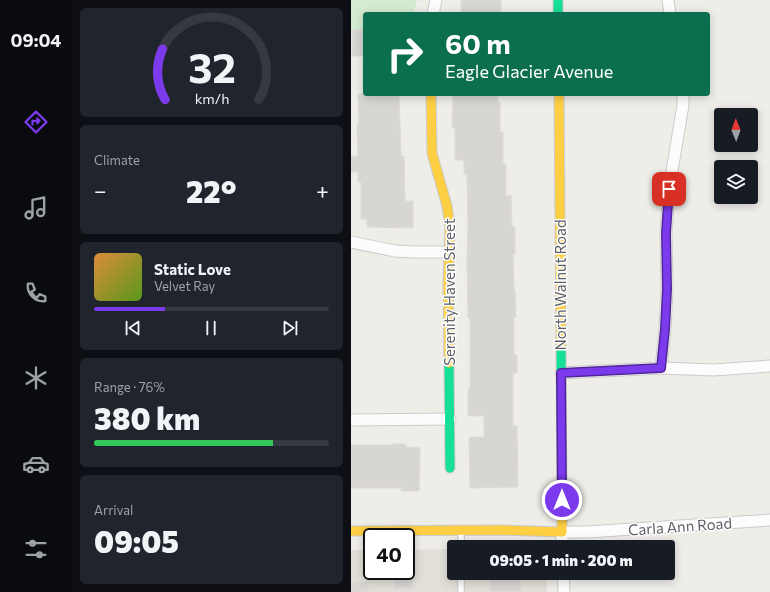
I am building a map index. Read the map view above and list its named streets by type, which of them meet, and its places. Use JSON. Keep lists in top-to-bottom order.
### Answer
{
  "streets": {
    "street": ["North Walnut Road", "Serenity Haven Street", "Carla Ann Road"]
  },
  "crossings": [
    ["North Walnut Road", "Carla Ann Road"]
  ],
  "north": "top",
  "page": {
    "tabs": "09:04",
    "turn": ["60 m", "Eagle Glacier Avenue"],
    "tile": [
      "Climate",
      ["Range · 76%", "380 km"],
      ["Arrival", "09:05"]
    ],
    "heat": ["−", "22°", "+"],
    "song": ["Static Love", "Velvet Ray"],
    "limit": "40",
    "trip": "09:05 · 1 min · 200 m",
    "gauge": ["32", "km/h"]
  }
}
